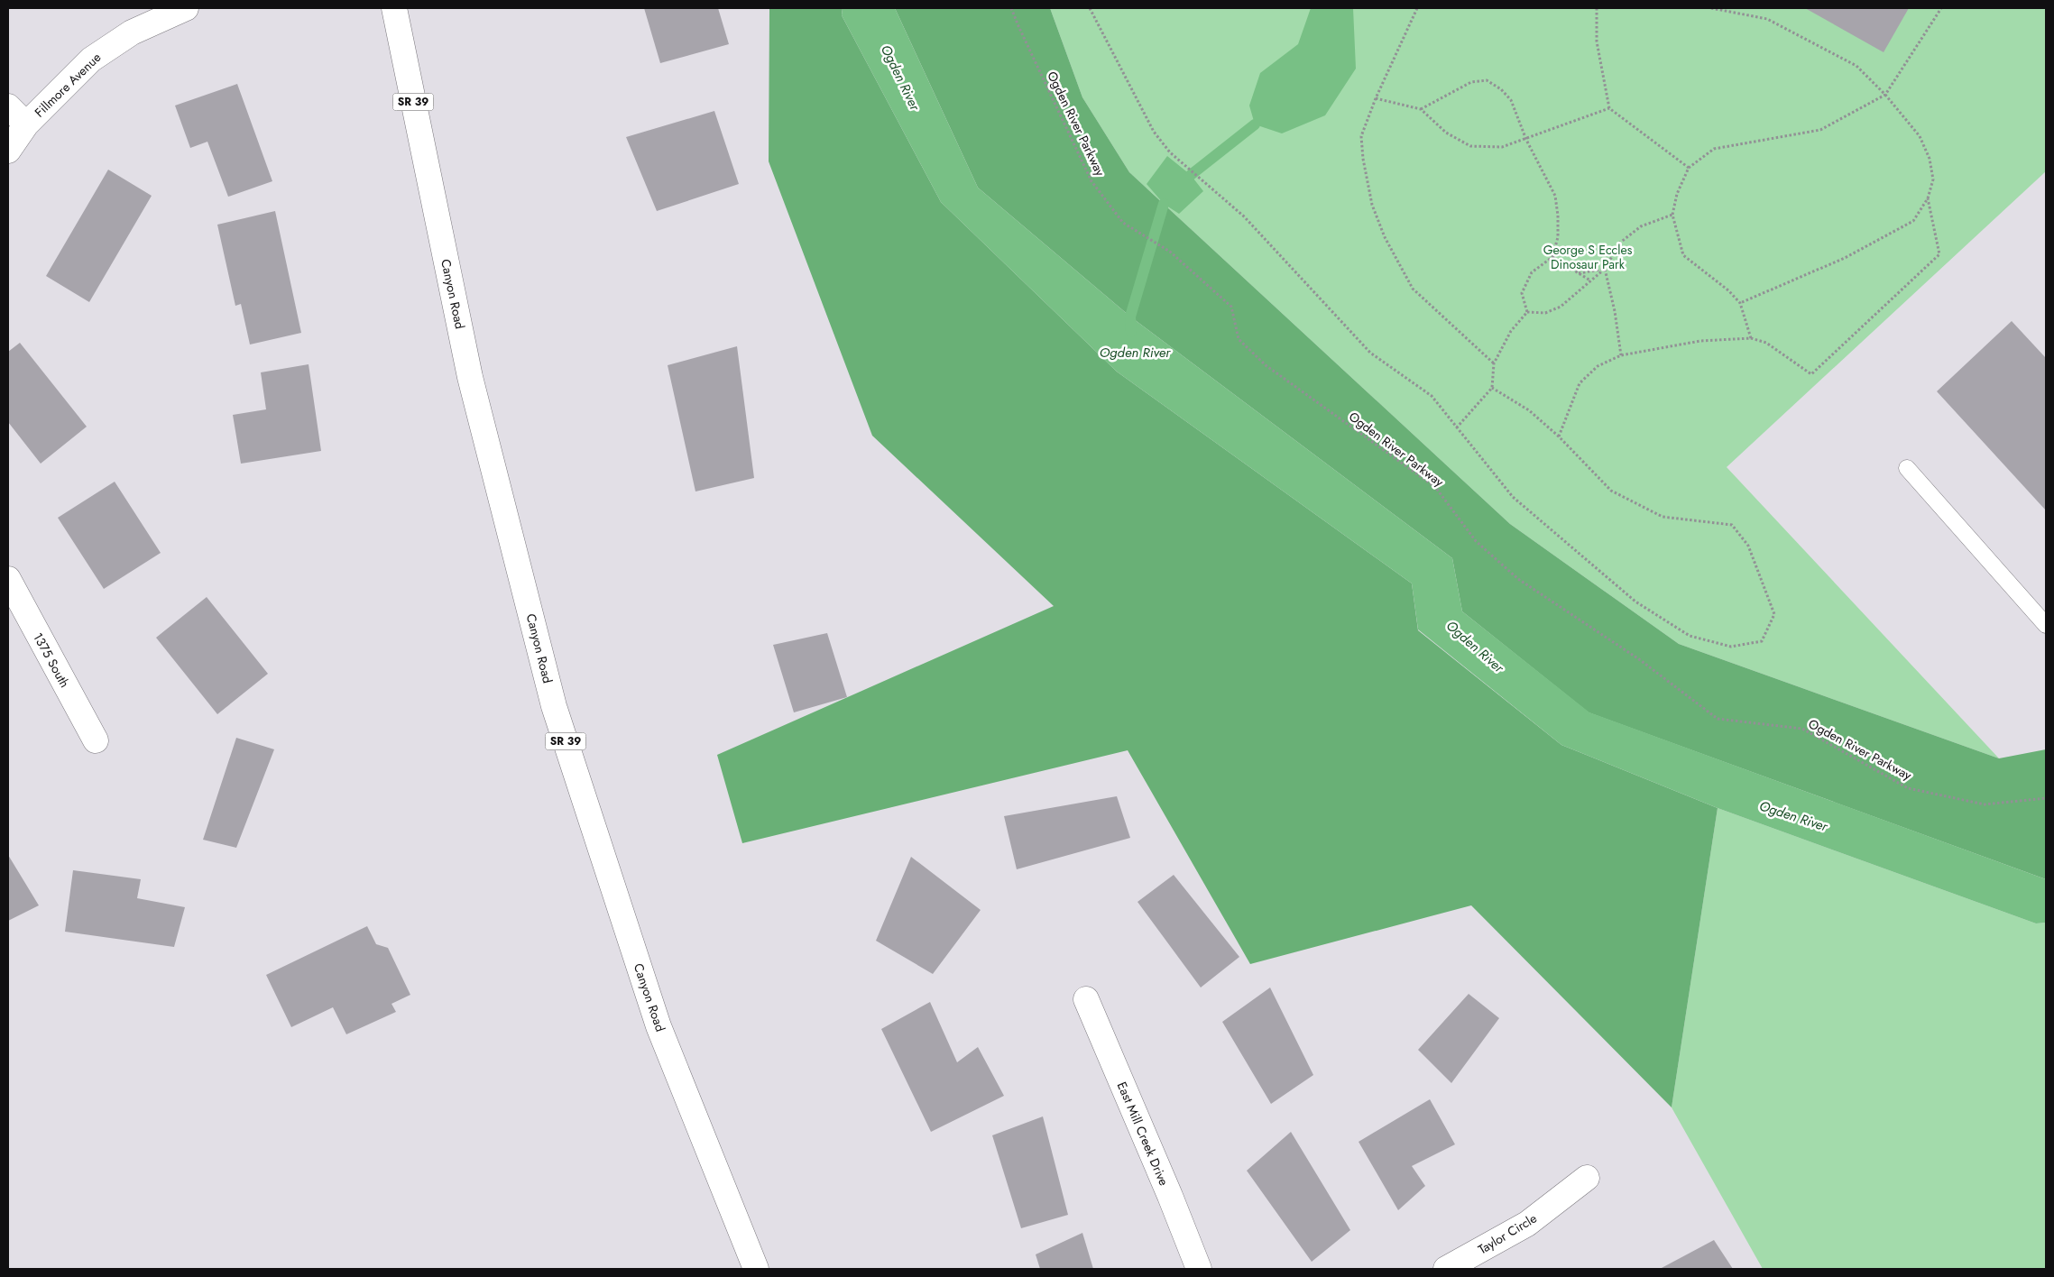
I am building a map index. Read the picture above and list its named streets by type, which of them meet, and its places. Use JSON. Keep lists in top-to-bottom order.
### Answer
{
  "streets": {
    "main road": [
      "Fillmore Avenue",
      "SR 39",
      "Canyon Road",
      "1375 South",
      "East Mill Creek Drive",
      "Taylor Circle"
    ],
    "path": ["Ogden River Parkway"]
  },
  "water": ["Ogden River"],
  "parks": ["George S Eccles Dinosaur Park"]
}
